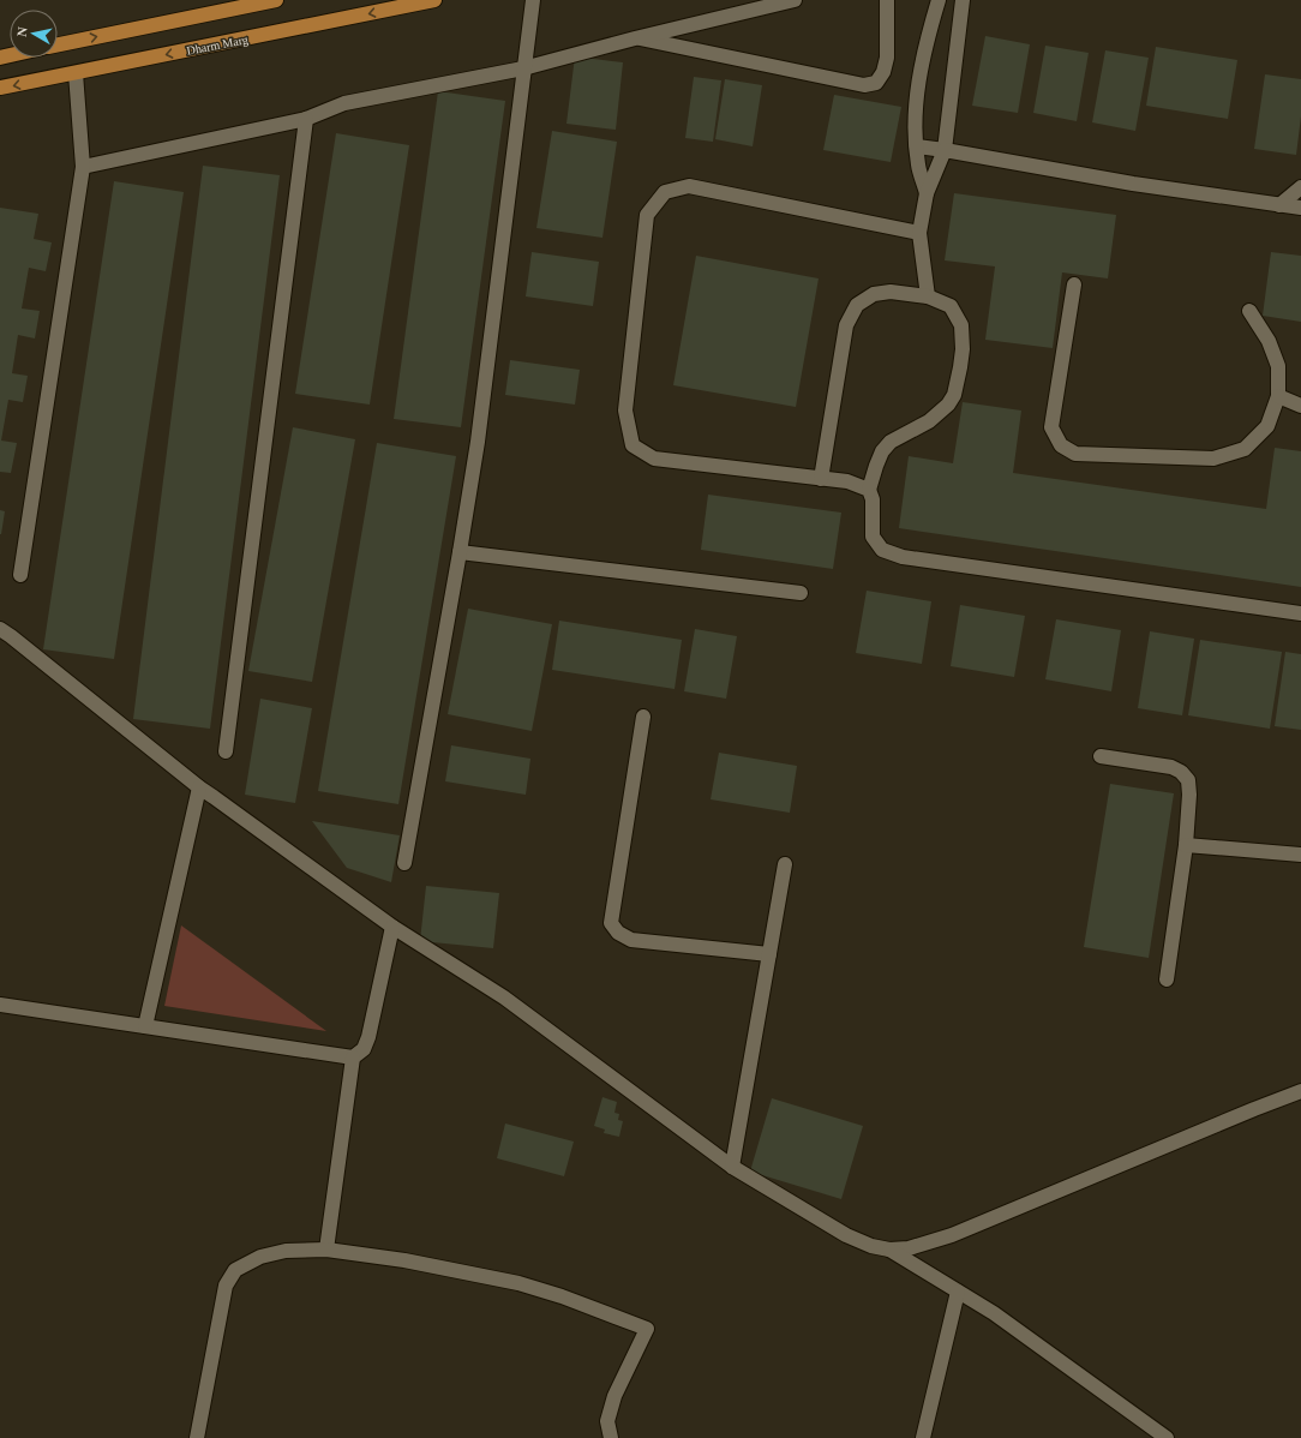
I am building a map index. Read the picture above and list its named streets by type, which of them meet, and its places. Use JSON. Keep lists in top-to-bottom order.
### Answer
{
  "streets": {
    "main road": ["Dharm Marg"]
  },
  "north": "left"
}
